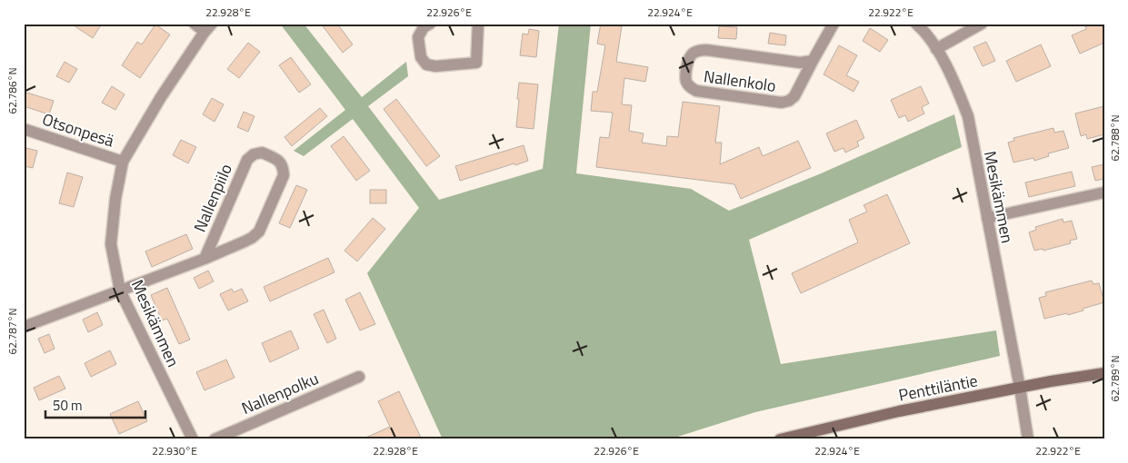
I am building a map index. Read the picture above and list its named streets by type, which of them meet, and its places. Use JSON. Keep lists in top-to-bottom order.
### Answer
{
  "streets": {
    "street": [
      "Nallenkolo",
      "Otsonpesä",
      "Mesikämmen",
      "Nallenpiilo",
      "Penttiläntie",
      "Nallenpolku"
    ]
  },
  "crossings": [
    ["Otsonpesä", "Mesikämmen"],
    ["Mesikämmen", "Nallenpiilo"],
    ["Mesikämmen", "Penttiläntie"]
  ],
  "scale_bar": "50 m",
  "coordinates": [
    "22.928°E",
    "22.926°E",
    "22.924°E",
    "22.922°E",
    "62.786°N",
    "62.788°N",
    "62.787°N",
    "62.789°N",
    "22.930°E"
  ]
}
